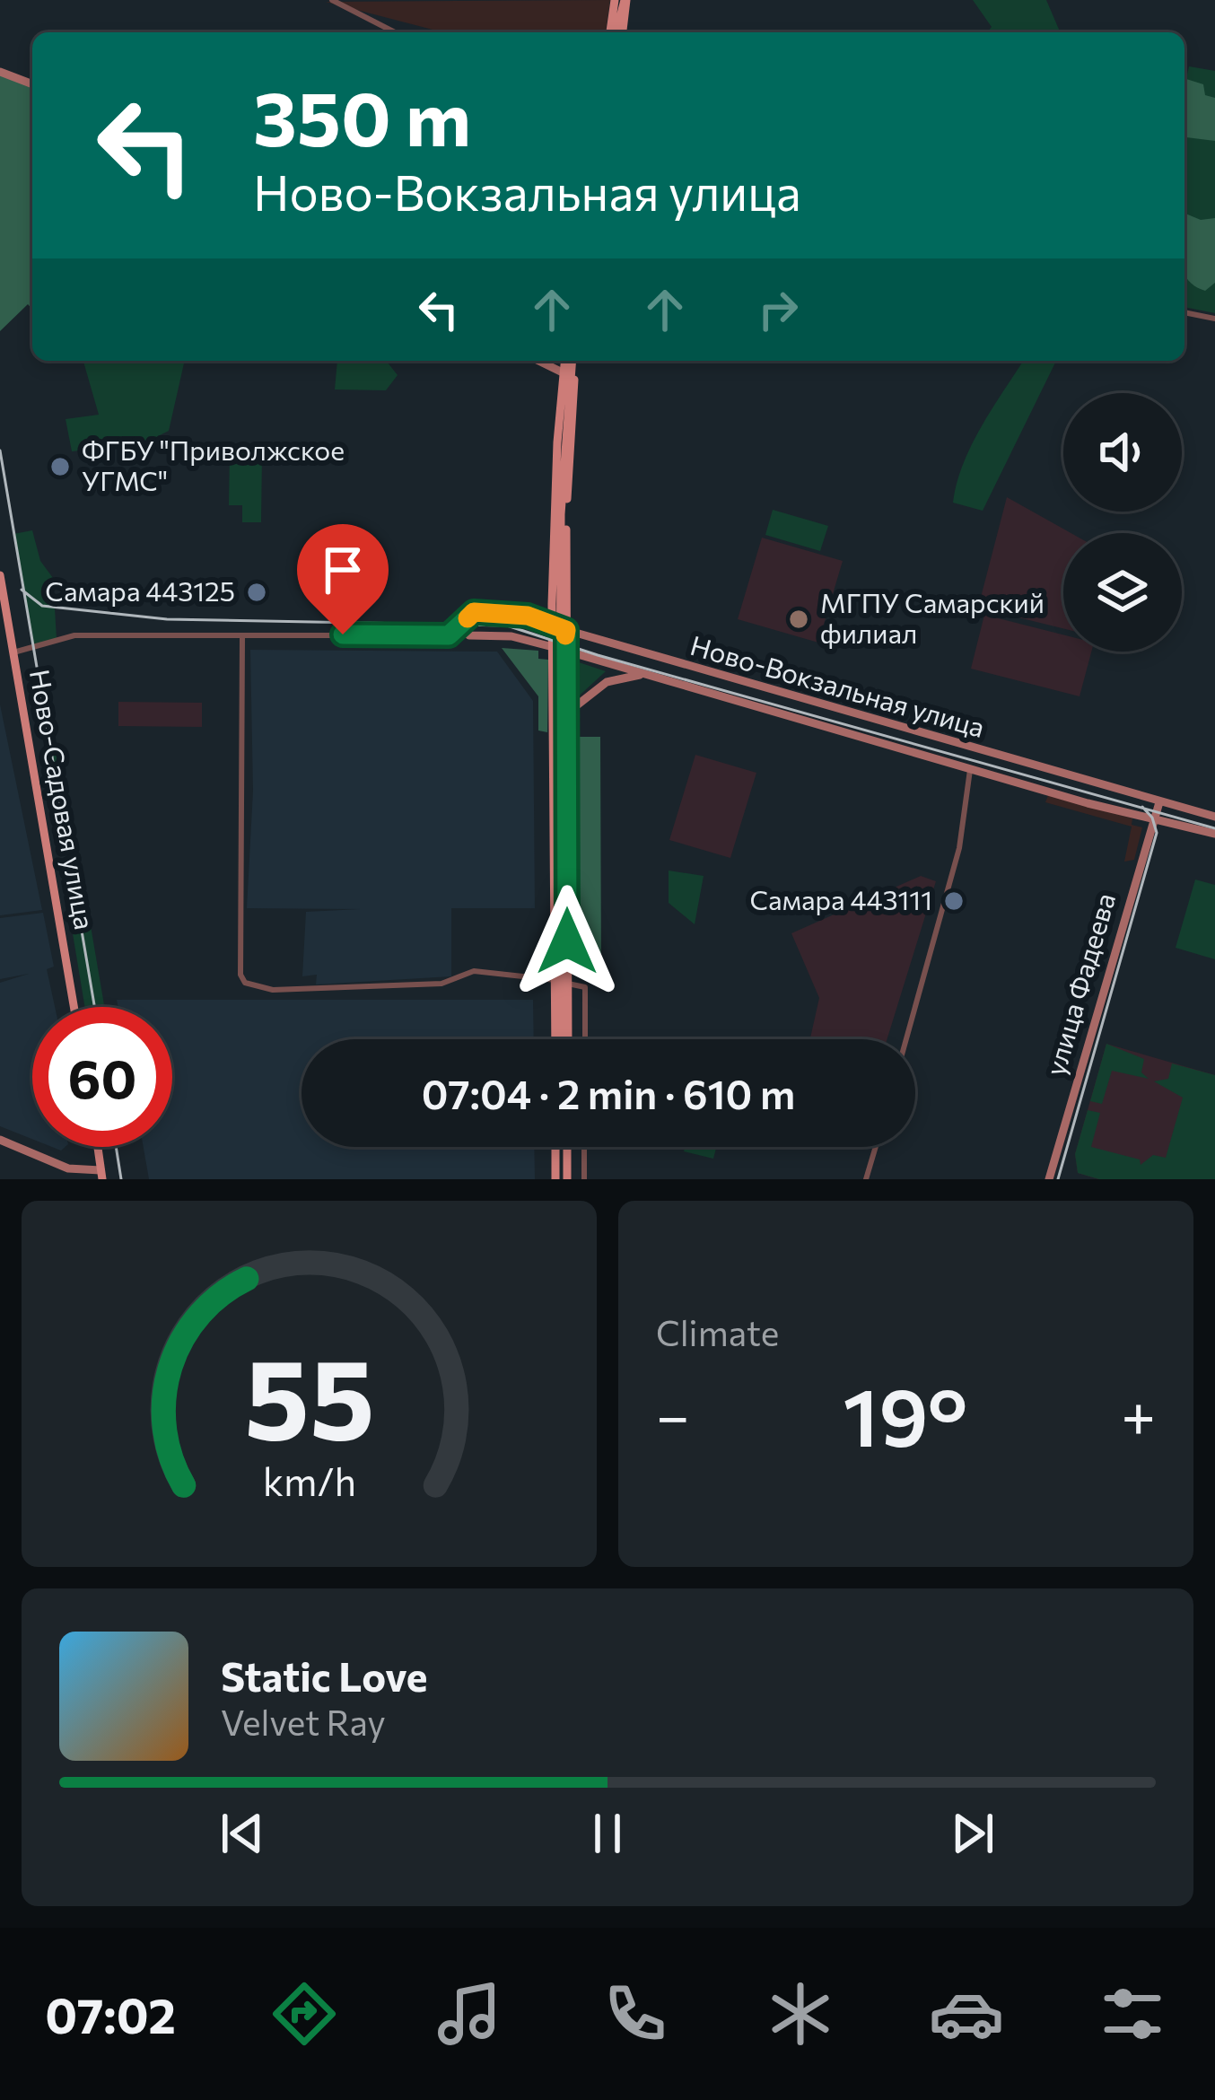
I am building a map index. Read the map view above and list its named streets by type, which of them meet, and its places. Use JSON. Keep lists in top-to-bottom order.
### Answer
{
  "streets": {
    "main road": ["Ново-Вокзальная улица", "Ново-Садовая улица", "улица Фадеева"]
  },
  "crossings": [
    ["Ново-Вокзальная улица", "Ново-Садовая улица"],
    ["Ново-Вокзальная улица", "улица Фадеева"]
  ],
  "places": [
    "ФГБУ \"Приволжское УГМС\"",
    "Самара 443125",
    "МГПУ Самарский филиал",
    "Самара 443111"
  ],
  "page": {
    "turn": ["350 m", "Ново-Вокзальная улица"],
    "limit": "60",
    "trip": "07:04 · 2 min · 610 m",
    "tile": "Climate",
    "heat": ["−", "19°", "+"],
    "song": ["Static Love", "Velvet Ray"],
    "tabs": "07:02",
    "gauge": ["55", "km/h"]
  }
}
